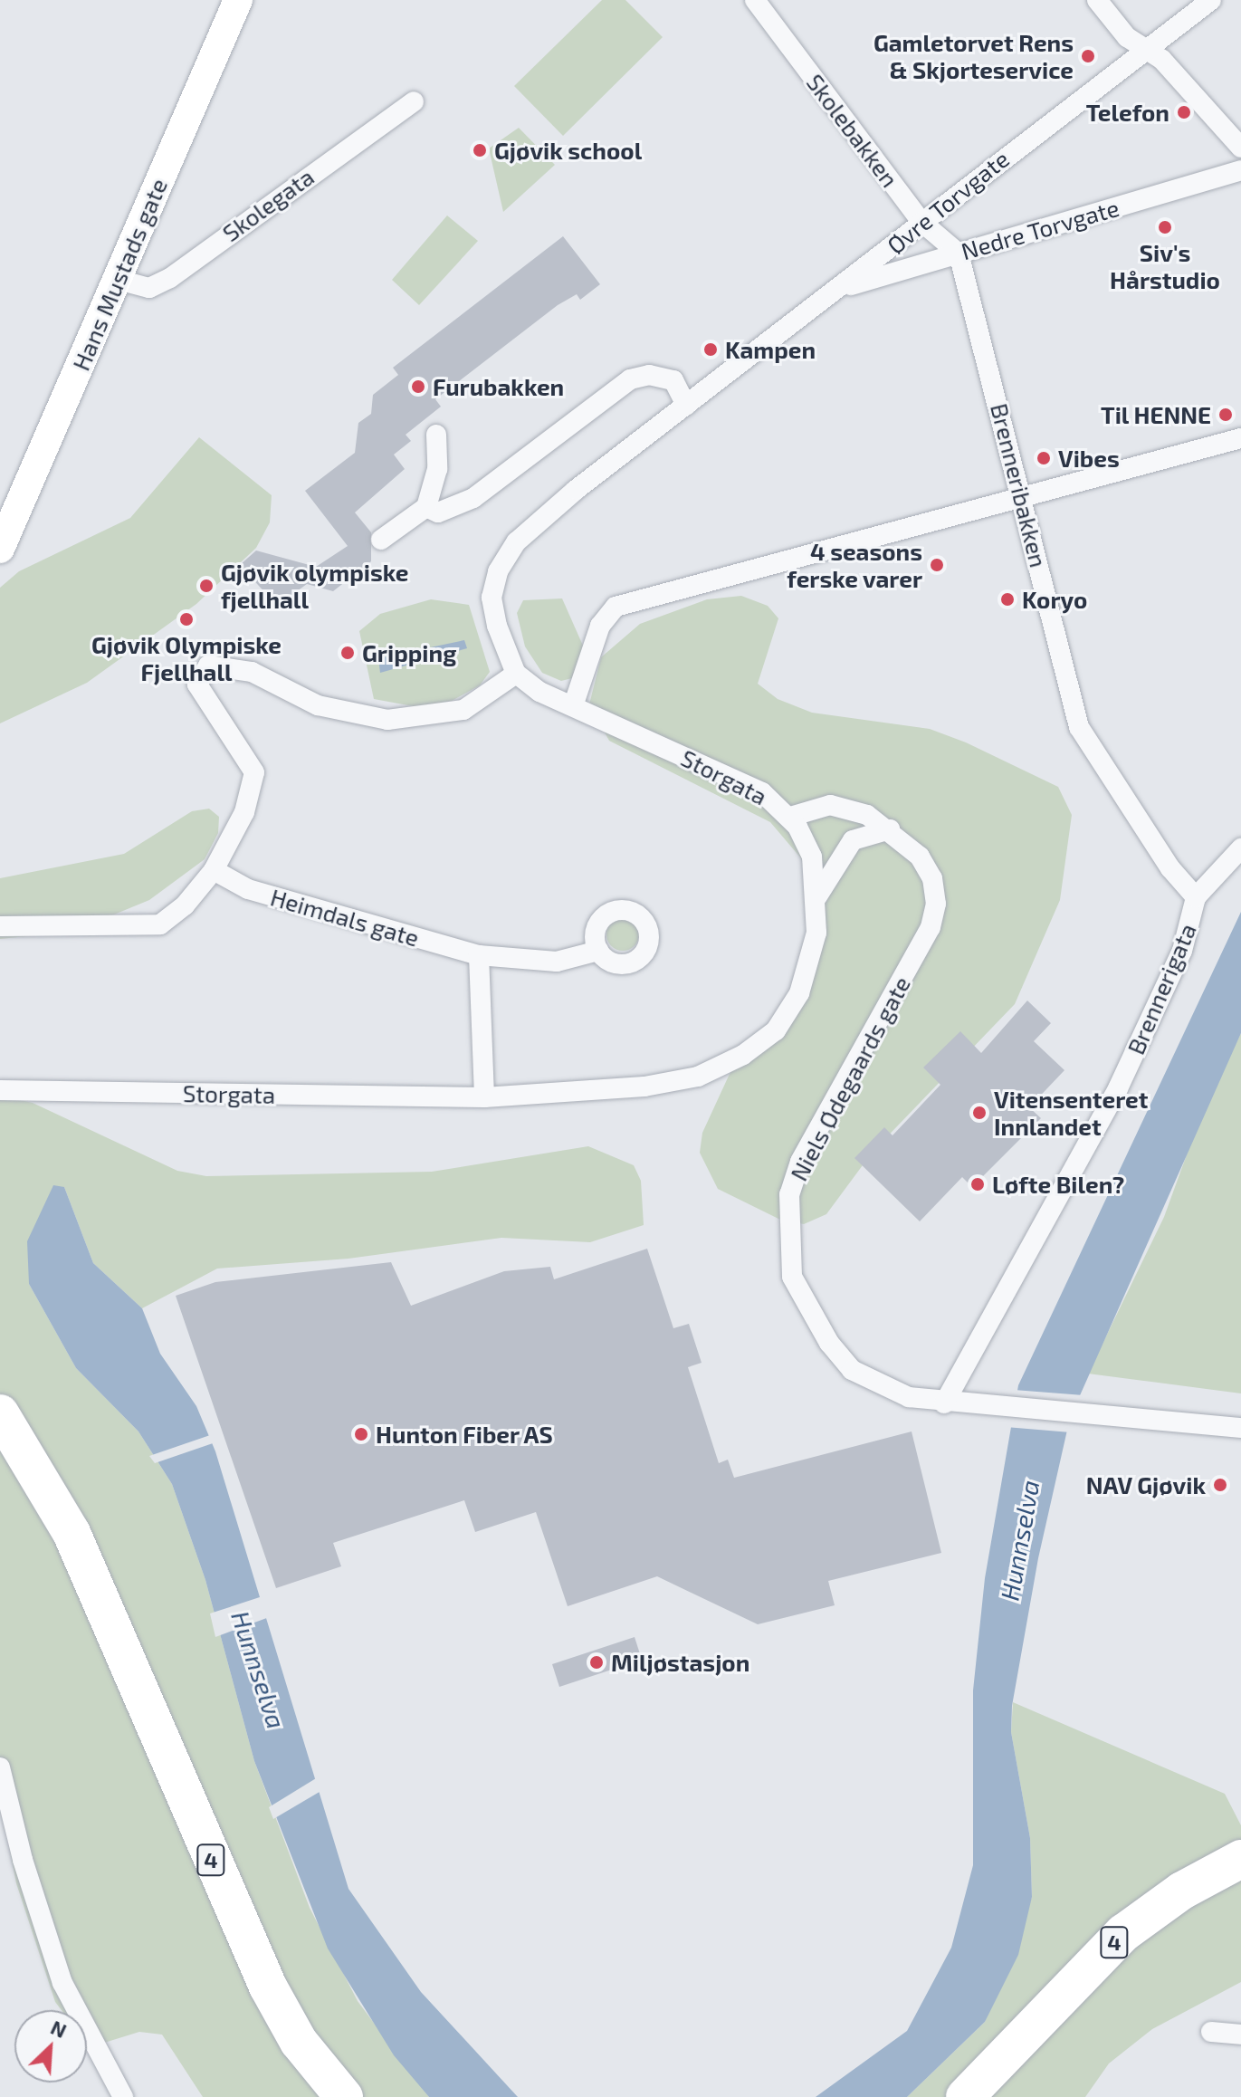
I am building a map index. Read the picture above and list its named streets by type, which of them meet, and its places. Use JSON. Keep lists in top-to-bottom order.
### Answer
{
  "streets": {
    "highway": ["4"],
    "main road": ["Hans Mustads gate"],
    "street": [
      "Skolebakken",
      "Øvre Torvgate",
      "Skolegata",
      "Nedre Torvgate",
      "Brenneribakken",
      "Storgata",
      "Heimdals gate",
      "Brennerigata",
      "Niels Ødegaards gate"
    ]
  },
  "crossings": [
    ["Skolebakken", "Øvre Torvgate"],
    ["Skolebakken", "Nedre Torvgate"],
    ["Skolebakken", "Brenneribakken"],
    ["Øvre Torvgate", "Nedre Torvgate"],
    ["Skolegata", "Hans Mustads gate"],
    ["Nedre Torvgate", "Brenneribakken"],
    ["Brenneribakken", "Brennerigata"],
    ["Storgata", "Niels Ødegaards gate"],
    ["Brennerigata", "Niels Ødegaards gate"]
  ],
  "water": ["Hunnselva"],
  "places": [
    "Gamletorvet Rens & Skjorteservice",
    "Telefon",
    "Gjøvik school",
    "Siv's Hårstudio",
    "Kampen",
    "Furubakken",
    "Til HENNE",
    "Vibes",
    "4 seasons ferske varer",
    "Gjøvik olympiske fjellhall",
    "Koryo",
    "Gjøvik Olympiske Fjellhall",
    "Gripping",
    "Vitensenteret Innlandet",
    "Løfte Bilen?",
    "Hunton Fiber AS",
    "NAV Gjøvik",
    "Miljøstasjon"
  ],
  "north": "top right"
}
